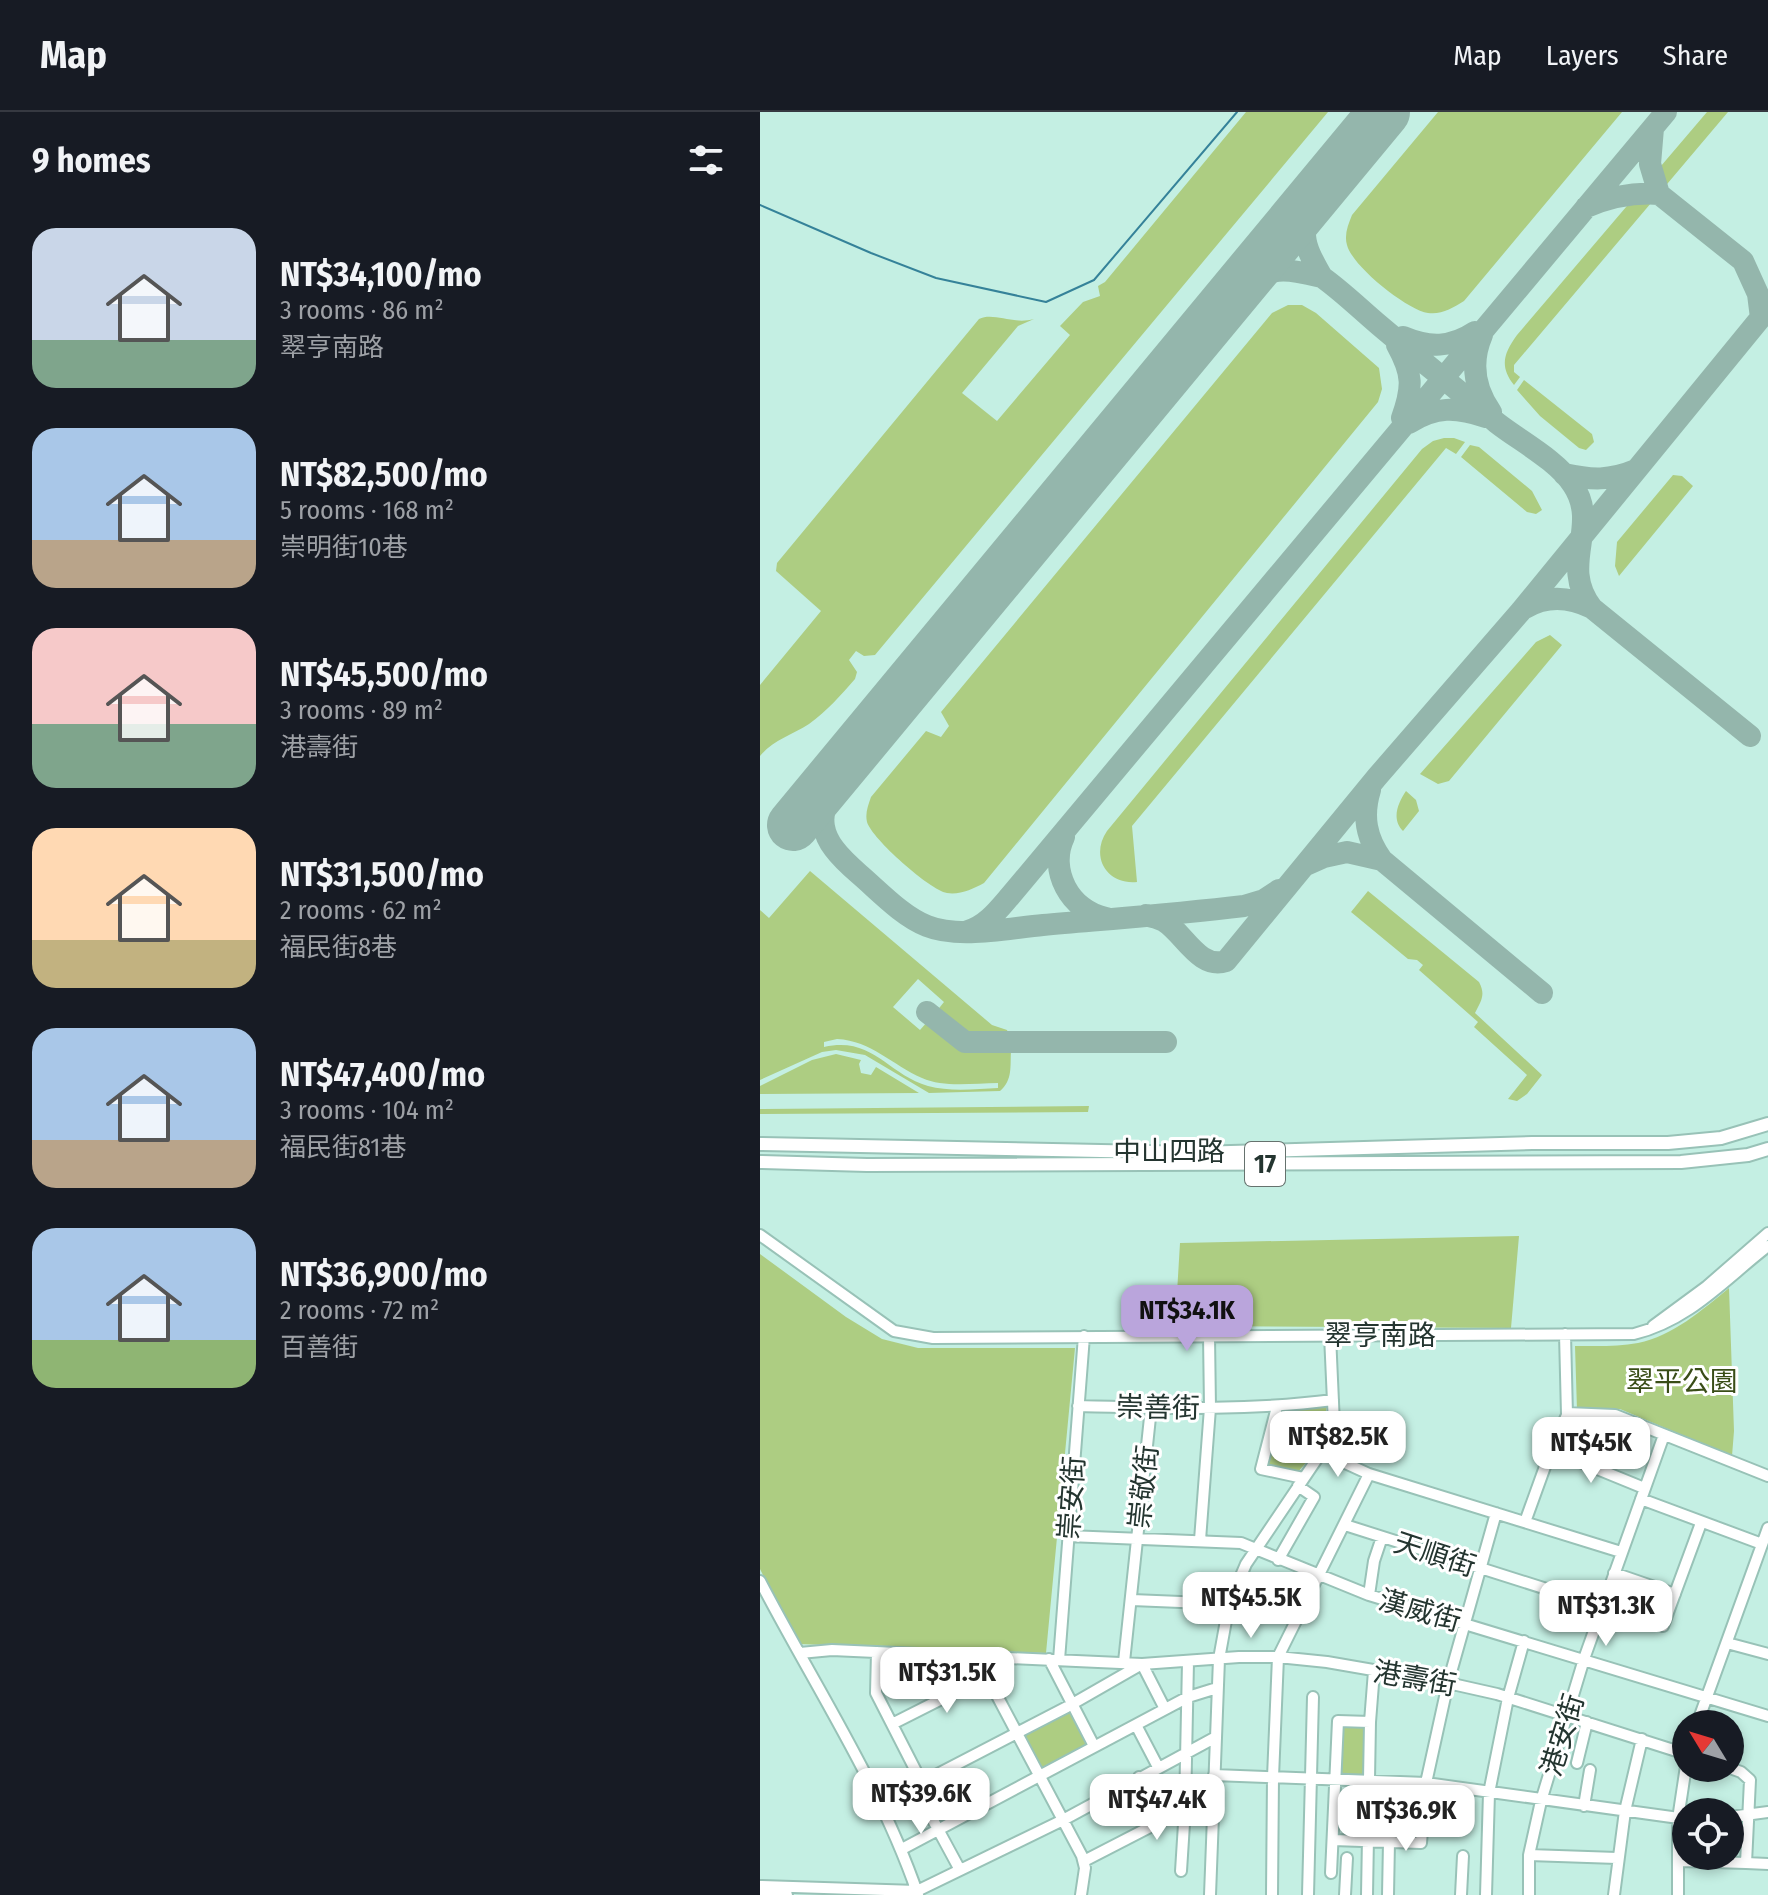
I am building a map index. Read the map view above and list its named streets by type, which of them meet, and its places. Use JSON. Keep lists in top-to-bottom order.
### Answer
{
  "streets": {
    "main road": ["中山四路", "17"],
    "street": [
      "翠亨南路",
      "崇善街",
      "崇敬街",
      "崇安街",
      "天順街",
      "漢威街",
      "港壽街",
      "港安街"
    ]
  },
  "crossings": [
    ["翠亨南路", "崇安街"],
    ["崇善街", "崇敬街"],
    ["崇善街", "崇安街"],
    ["崇敬街", "漢威街"],
    ["崇敬街", "港壽街"],
    ["崇安街", "漢威街"],
    ["崇安街", "港壽街"],
    ["天順街", "港安街"],
    ["漢威街", "港安街"],
    ["港壽街", "港安街"]
  ],
  "parks": ["翠平公園"],
  "north": "top left",
  "page": {
    "header": "Map",
    "nav": ["Map", "Layers", "Share"],
    "heading": "9 homes",
    "list": [
      {
        "name": "NT$34,100/mo",
        "note": "3 rooms · 86 m² · 翠亨南路"
      },
      {
        "name": "NT$82,500/mo",
        "note": "5 rooms · 168 m² · 崇明街10巷"
      },
      {
        "name": "NT$45,500/mo",
        "note": "3 rooms · 89 m² · 港壽街"
      },
      {
        "name": "NT$31,500/mo",
        "note": "2 rooms · 62 m² · 福民街8巷"
      },
      {
        "name": "NT$47,400/mo",
        "note": "3 rooms · 104 m² · 福民街81巷"
      },
      {
        "name": "NT$36,900/mo",
        "note": "2 rooms · 72 m² · 百善街"
      }
    ],
    "price": [
      "NT$34.1K",
      "NT$82.5K",
      "NT$45K",
      "NT$45.5K",
      "NT$31.3K",
      "NT$31.5K",
      "NT$39.6K",
      "NT$47.4K",
      "NT$36.9K"
    ]
  }
}
